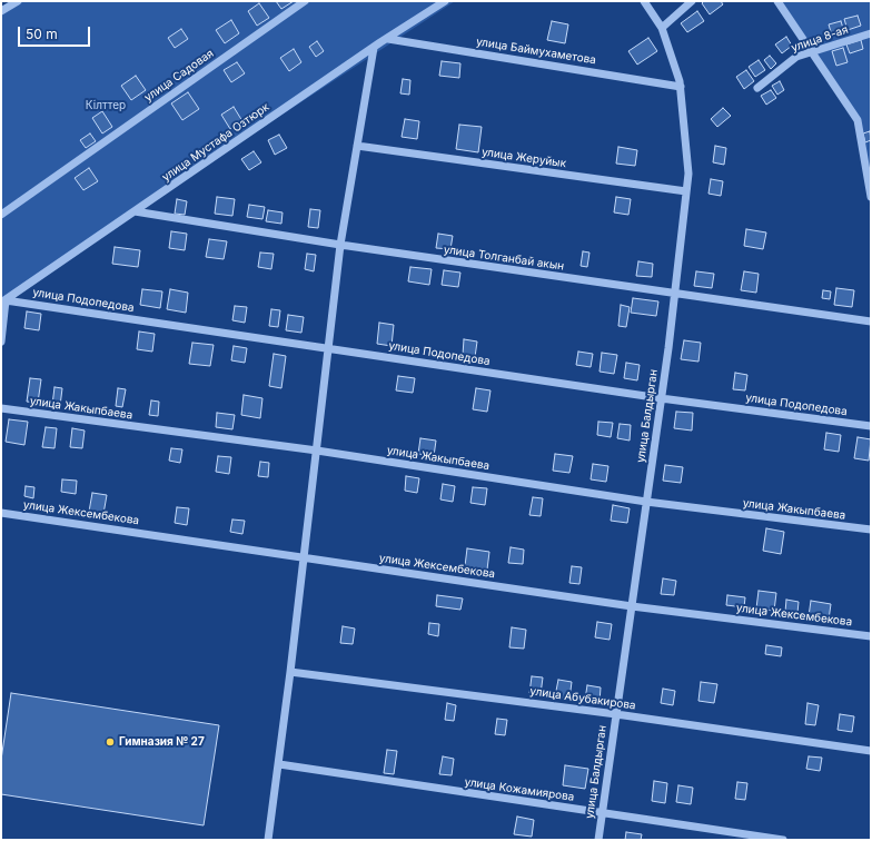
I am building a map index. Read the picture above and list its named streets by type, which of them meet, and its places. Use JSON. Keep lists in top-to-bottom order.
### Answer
{
  "streets": {
    "street": [
      "улица 8-ая",
      "улица Баймухаметова",
      "улица Садовая",
      "улица Мустафа Озтюрк",
      "улица Жеруйык",
      "улица Толганбай акын",
      "улица Подопедова",
      "улица Жакыпбаева",
      "улица Балдырган",
      "улица Жексембекова",
      "улица Абубакирова",
      "улица Кожамиярова"
    ]
  },
  "crossings": [
    ["улица Баймухаметова", "улица Мустафа Озтюрк"],
    ["улица Баймухаметова", "улица Балдырган"],
    ["улица Мустафа Озтюрк", "улица Толганбай акын"],
    ["улица Мустафа Озтюрк", "улица Подопедова"],
    ["улица Жеруйык", "улица Балдырган"],
    ["улица Толганбай акын", "улица Балдырган"],
    ["улица Подопедова", "улица Балдырган"],
    ["улица Жакыпбаева", "улица Балдырган"],
    ["улица Балдырган", "улица Жексембекова"],
    ["улица Балдырган", "улица Абубакирова"],
    ["улица Балдырган", "улица Кожамиярова"]
  ],
  "parks": ["Кілттер"],
  "places": ["Гимназия № 27"],
  "scale_bar": "50 m"
}
